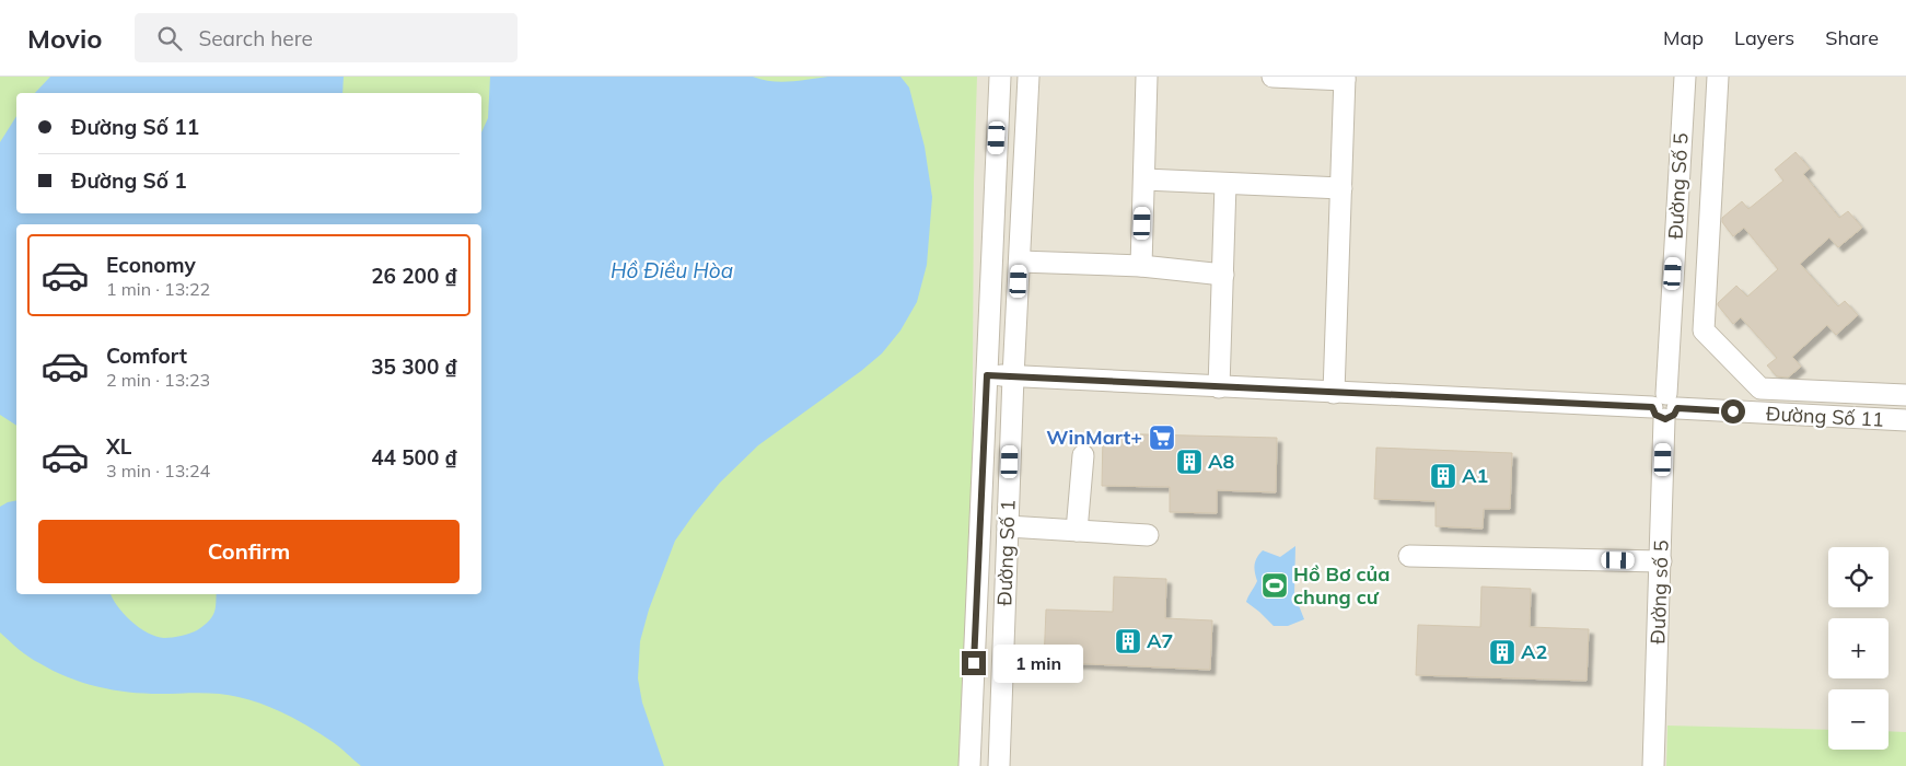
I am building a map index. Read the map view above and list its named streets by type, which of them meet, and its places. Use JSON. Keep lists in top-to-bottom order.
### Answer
{
  "streets": {
    "street": [
      "Đường Số 5",
      "Đường Số 11",
      "Đường Số 1",
      "Đường số 5"
    ]
  },
  "crossings": [
    ["Đường Số 5", "Đường Số 11"],
    ["Đường Số 5", "Đường số 5"],
    ["Đường Số 11", "Đường Số 1"],
    ["Đường Số 11", "Đường số 5"]
  ],
  "water": ["Hồ Điều Hòa"],
  "places": {
    "supermarket": ["WinMart+"],
    "building": [
      "A8",
      "A1",
      "A7",
      "A2"
    ],
    "sports": ["Hồ Bơ của chung cư"]
  },
  "page": {
    "header": "Movio",
    "search": "Search here",
    "nav": ["Map", "Layers", "Share"],
    "banner": ["Đường Số 11", "Đường Số 1"],
    "list": [
      {
        "name": "Economy",
        "note": "1 min · 13:22",
        "value": "26 200 ₫"
      },
      {
        "name": "Comfort",
        "note": "2 min · 13:23",
        "value": "35 300 ₫"
      },
      {
        "name": "XL",
        "note": "3 min · 13:24",
        "value": "44 500 ₫"
      }
    ],
    "buttons": "Confirm",
    "map_buttons": ["+", "−"],
    "bubble": "1 min"
  }
}
